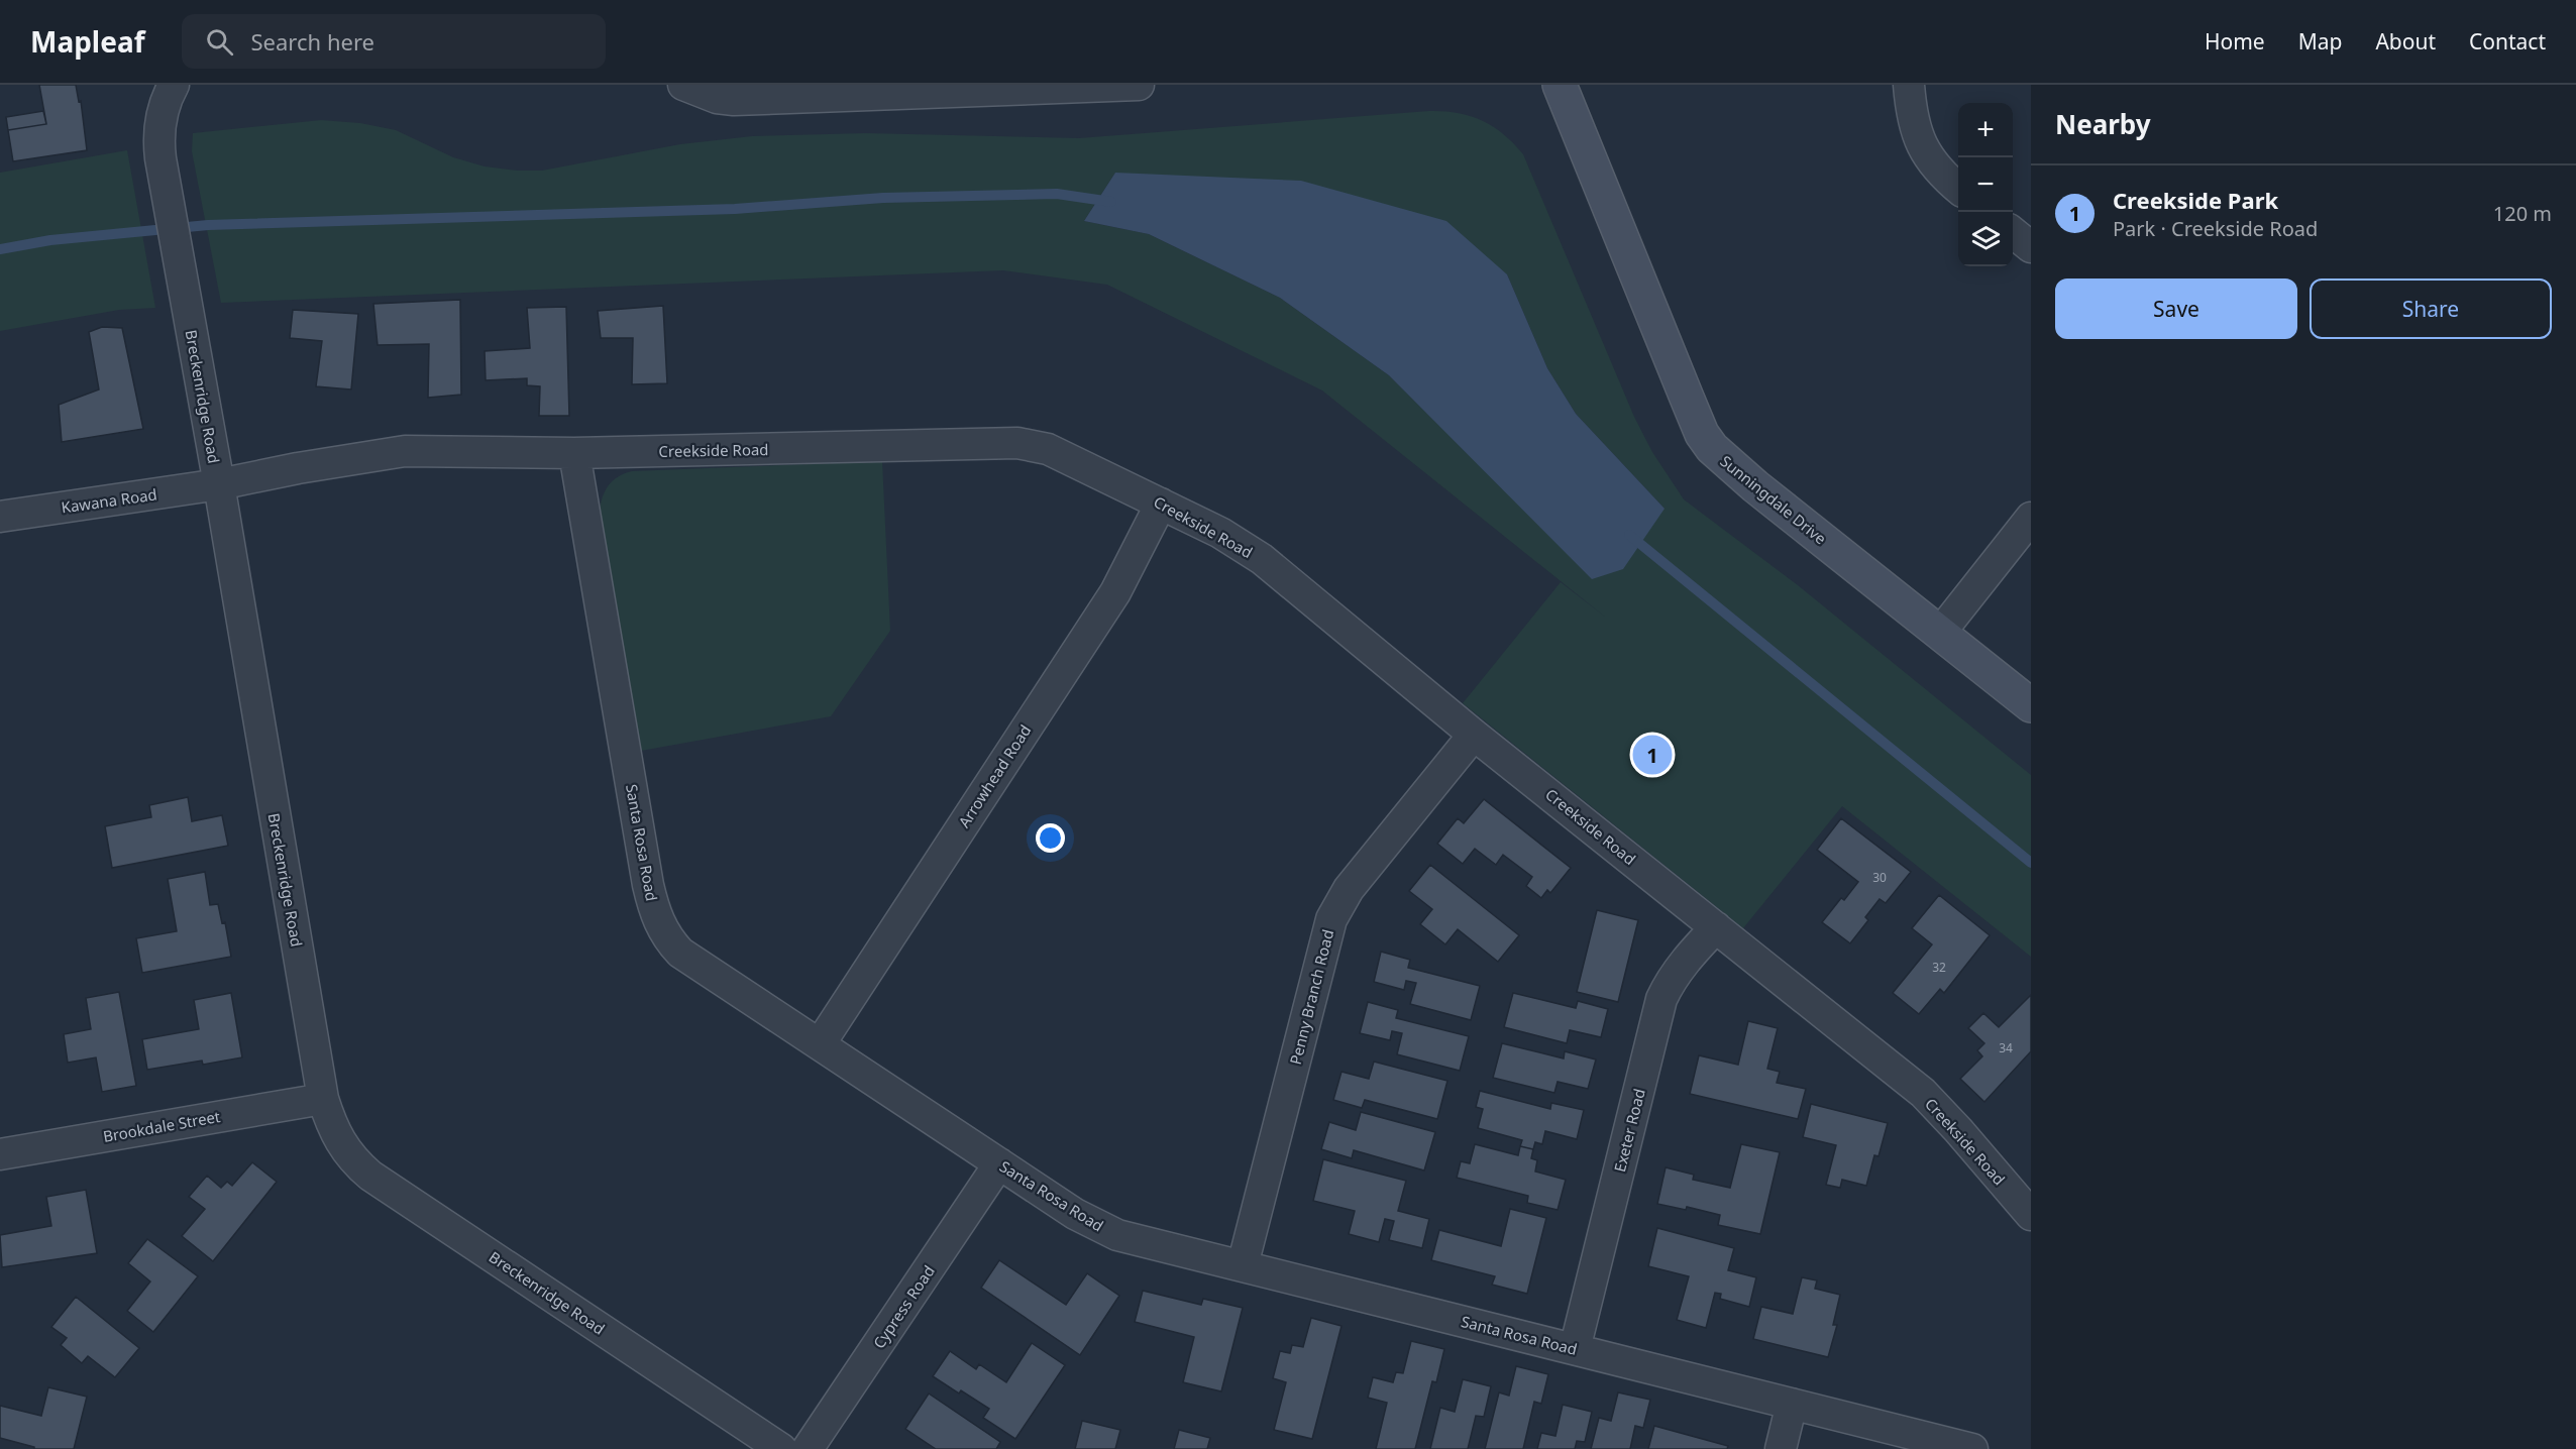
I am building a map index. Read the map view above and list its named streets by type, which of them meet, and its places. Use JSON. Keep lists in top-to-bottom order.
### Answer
{
  "streets": {
    "street": [
      "Breckenridge Road",
      "Creekside Road",
      "Sunningdale Drive",
      "Kawana Road",
      "Arrowhead Road",
      "Santa Rosa Road",
      "Penny Branch Road",
      "Brookdale Street",
      "Exeter Road",
      "Cypress Road"
    ]
  },
  "crossings": [
    ["Breckenridge Road", "Creekside Road"],
    ["Breckenridge Road", "Kawana Road"],
    ["Breckenridge Road", "Brookdale Street"],
    ["Creekside Road", "Kawana Road"],
    ["Creekside Road", "Arrowhead Road"],
    ["Creekside Road", "Santa Rosa Road"],
    ["Creekside Road", "Penny Branch Road"],
    ["Creekside Road", "Exeter Road"],
    ["Arrowhead Road", "Santa Rosa Road"],
    ["Santa Rosa Road", "Penny Branch Road"],
    ["Santa Rosa Road", "Exeter Road"],
    ["Santa Rosa Road", "Cypress Road"]
  ],
  "house_numbers": ["30", "32", "34"],
  "page": {
    "header": "Mapleaf",
    "search": "Search here",
    "nav": [
      "Home",
      "Map",
      "About",
      "Contact"
    ],
    "heading": "Nearby",
    "map_buttons": ["+", "−"],
    "list": [
      {
        "mark": "1",
        "name": "Creekside Park",
        "note": "Park · Creekside Road",
        "value": "120 m"
      }
    ],
    "buttons": ["Save", "Share"],
    "pins": "1"
  }
}
